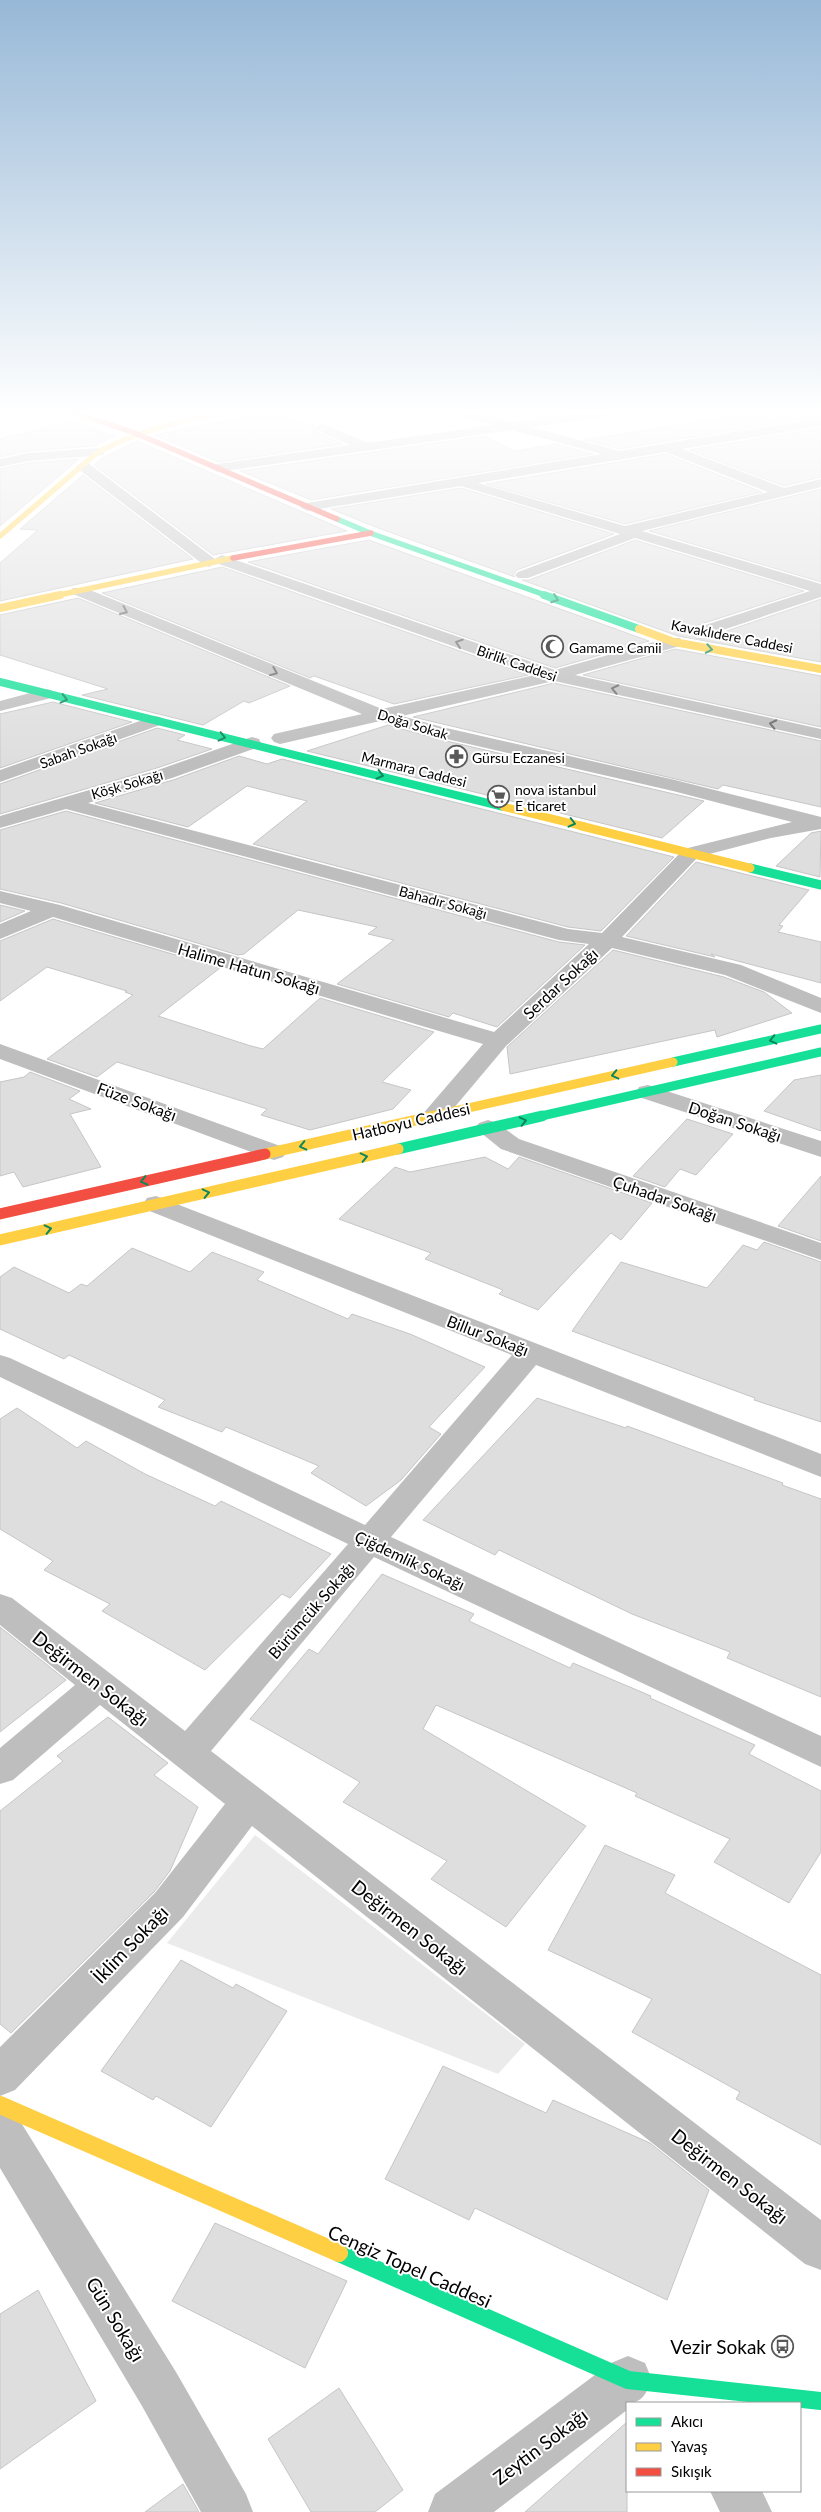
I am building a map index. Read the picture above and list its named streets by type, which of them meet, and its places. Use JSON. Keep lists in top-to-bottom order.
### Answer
{
  "streets": {
    "street": [
      "Kavaklıdere Caddesi",
      "Birlik Caddesi",
      "Doğa Sokak",
      "Sabah Sokağı",
      "Marmara Caddesi",
      "Köşk Sokağı",
      "Bahadır Sokağı",
      "Halime Hatun Sokağı",
      "Serdar Sokağı",
      "Füze Sokağı",
      "Hatboyu Caddesi",
      "Doğan Sokağı",
      "Çuhadar Sokağı",
      "Billur Sokağı",
      "Çiğdemlik Sokağı",
      "Bürümcük Sokağı",
      "Değirmen Sokağı",
      "İklim Sokağı",
      "Cengiz Topel Caddesi",
      "Gün Sokağı",
      "Zeytin Sokağı"
    ]
  },
  "crossings": [
    ["Kavaklıdere Caddesi", "Köşk Sokağı"],
    ["Birlik Caddesi", "Köşk Sokağı"],
    ["Doğa Sokak", "Köşk Sokağı"],
    ["Sabah Sokağı", "Marmara Caddesi"],
    ["Marmara Caddesi", "Köşk Sokağı"],
    ["Marmara Caddesi", "Serdar Sokağı"],
    ["Köşk Sokağı", "Bahadır Sokağı"],
    ["Bahadır Sokağı", "Serdar Sokağı"],
    ["Halime Hatun Sokağı", "Serdar Sokağı"],
    ["Serdar Sokağı", "Hatboyu Caddesi"],
    ["Füze Sokağı", "Hatboyu Caddesi"],
    ["Hatboyu Caddesi", "Doğan Sokağı"],
    ["Hatboyu Caddesi", "Çuhadar Sokağı"],
    ["Hatboyu Caddesi", "Billur Sokağı"],
    ["Billur Sokağı", "Bürümcük Sokağı"],
    ["Çiğdemlik Sokağı", "Bürümcük Sokağı"],
    ["Bürümcük Sokağı", "Değirmen Sokağı"],
    ["Değirmen Sokağı", "İklim Sokağı"],
    ["Cengiz Topel Caddesi", "Zeytin Sokağı"]
  ],
  "places": {
    "mosque": ["Gamame Camii"],
    "pharmacy": ["Gürsu Eczanesi"],
    "supermarket": ["nova istanbul E ticaret"],
    "bus stop": ["Vezir Sokak"]
  },
  "legend": ["Akıcı", "Yavaş", "Sıkışık"]
}
